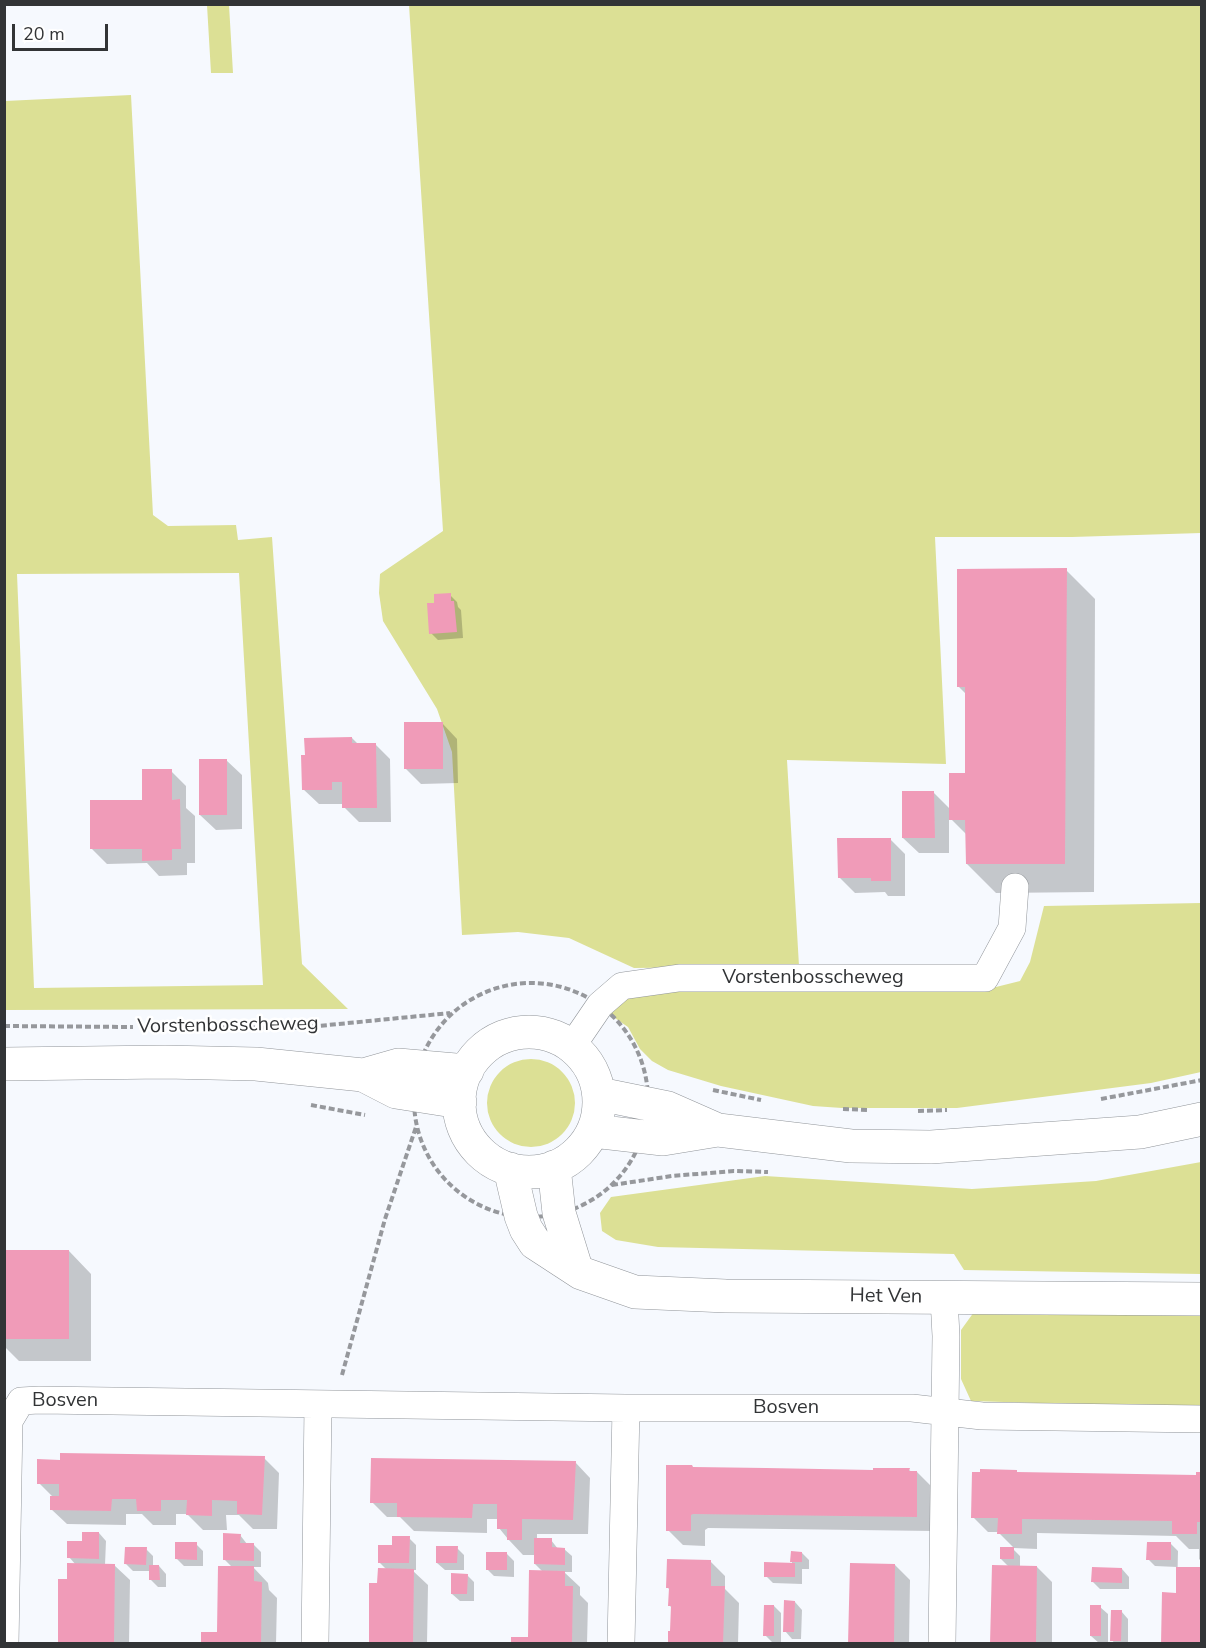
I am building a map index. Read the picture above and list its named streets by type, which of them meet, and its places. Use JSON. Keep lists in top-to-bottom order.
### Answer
{
  "streets": {
    "street": ["Vorstenbosscheweg", "Het Ven", "Bosven"]
  },
  "crossings": [
    ["Vorstenbosscheweg", "Het Ven"]
  ],
  "scale_bar": "20 m"
}
